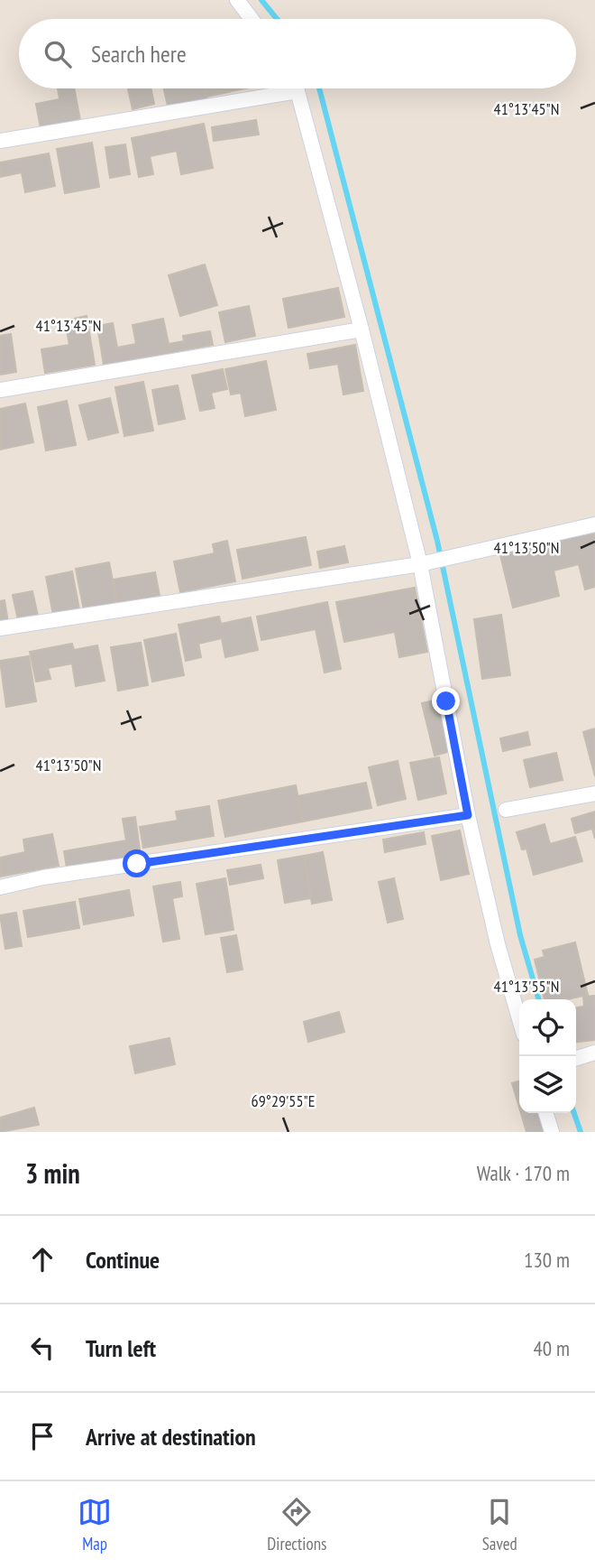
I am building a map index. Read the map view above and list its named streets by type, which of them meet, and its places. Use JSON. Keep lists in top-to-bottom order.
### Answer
{
  "page": {
    "search": "Search here",
    "heading": ["3 min", "Walk · 170 m"],
    "list": [
      ["Continue", "130 m"],
      ["Turn left", "40 m"],
      "Arrive at destination"
    ],
    "nav": ["Map", "Directions", "Saved"]
  },
  "coordinates": [
    "41°13'45\"N",
    "41°13'50\"N",
    "41°13'55\"N",
    "69°29'55\"E"
  ]
}
